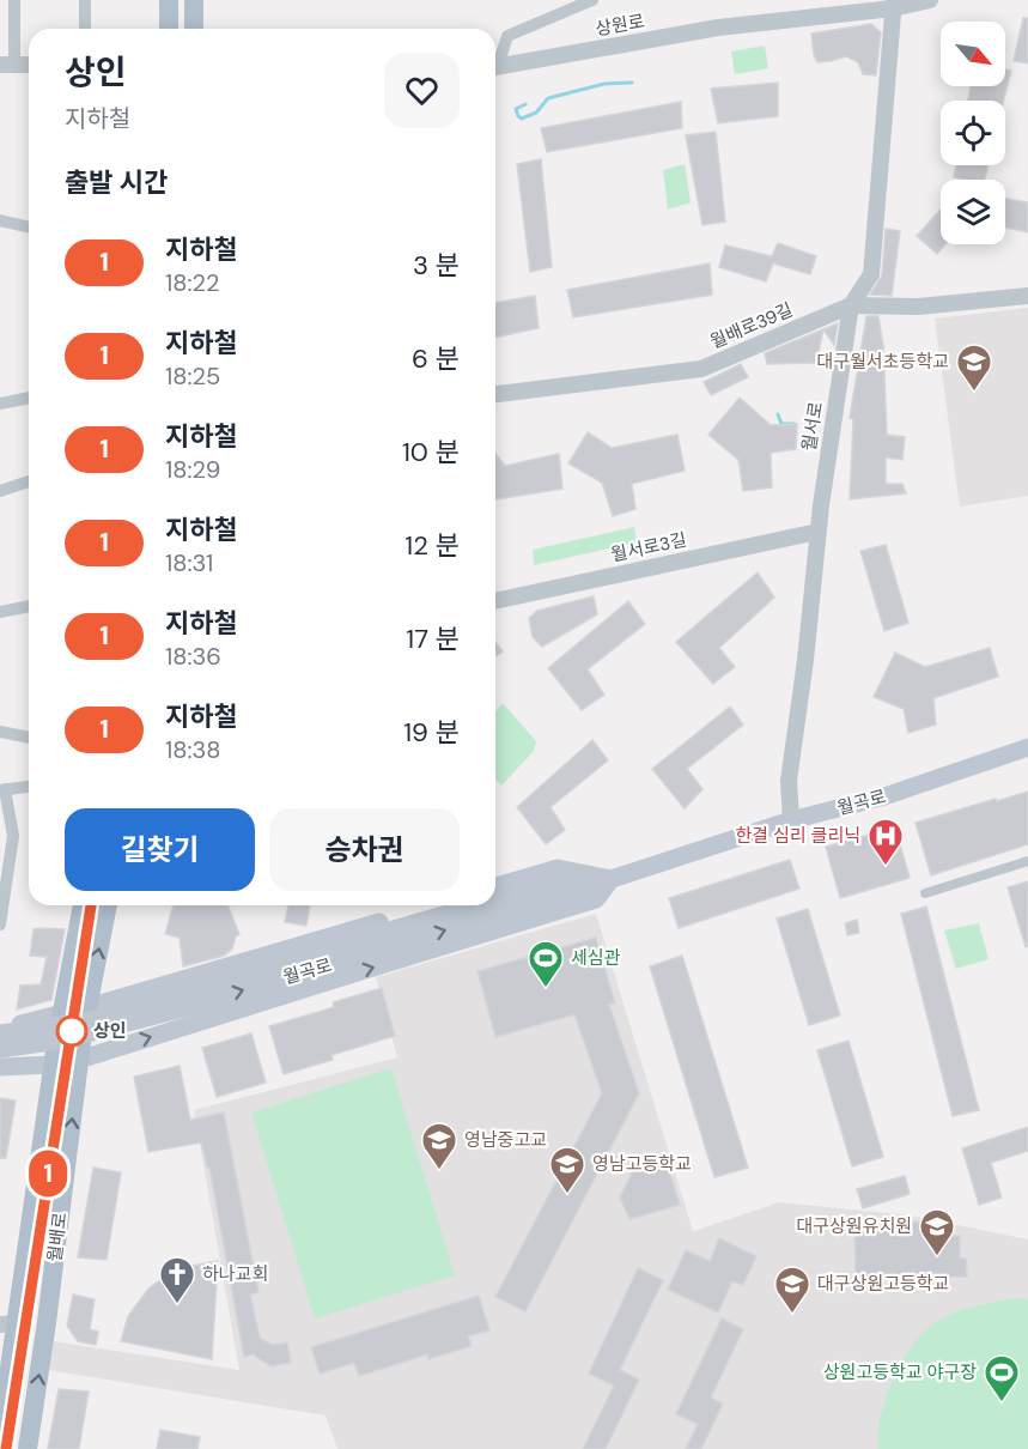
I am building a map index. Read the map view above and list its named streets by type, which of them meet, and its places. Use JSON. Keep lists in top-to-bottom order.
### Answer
{
  "streets": {
    "main road": ["월곡로", "월배로"],
    "street": [
      "상원로",
      "월배로39길",
      "월서로",
      "월서로3길"
    ]
  },
  "crossings": [
    ["상원로", "월서로"],
    ["월배로39길", "월서로"],
    ["월서로", "월서로3길"],
    ["월서로", "월곡로"]
  ],
  "places": {
    "school or university": [
      "대구월서초등학교",
      "영남중고교",
      "영남고등학교",
      "대구상원유치원",
      "대구상원고등학교"
    ],
    "hospital": ["한결 심리 클리닉"],
    "sports": ["세심관", "상원고등학교 야구장"],
    "other": ["상인"],
    "church": ["하나교회"]
  },
  "lines": ["metro line 1"],
  "north": "bottom right",
  "page": {
    "on_map": "1",
    "heading": [
      ["상인", "지하철"],
      "출발 시간"
    ],
    "list": [
      {
        "mark": "1",
        "name": "지하철",
        "note": "18:22",
        "value": "3 분"
      },
      {
        "mark": "1",
        "name": "지하철",
        "note": "18:25",
        "value": "6 분"
      },
      {
        "mark": "1",
        "name": "지하철",
        "note": "18:29",
        "value": "10 분"
      },
      {
        "mark": "1",
        "name": "지하철",
        "note": "18:31",
        "value": "12 분"
      },
      {
        "mark": "1",
        "name": "지하철",
        "note": "18:36",
        "value": "17 분"
      },
      {
        "mark": "1",
        "name": "지하철",
        "note": "18:38",
        "value": "19 분"
      }
    ],
    "buttons": ["길찾기", "승차권"]
  }
}
